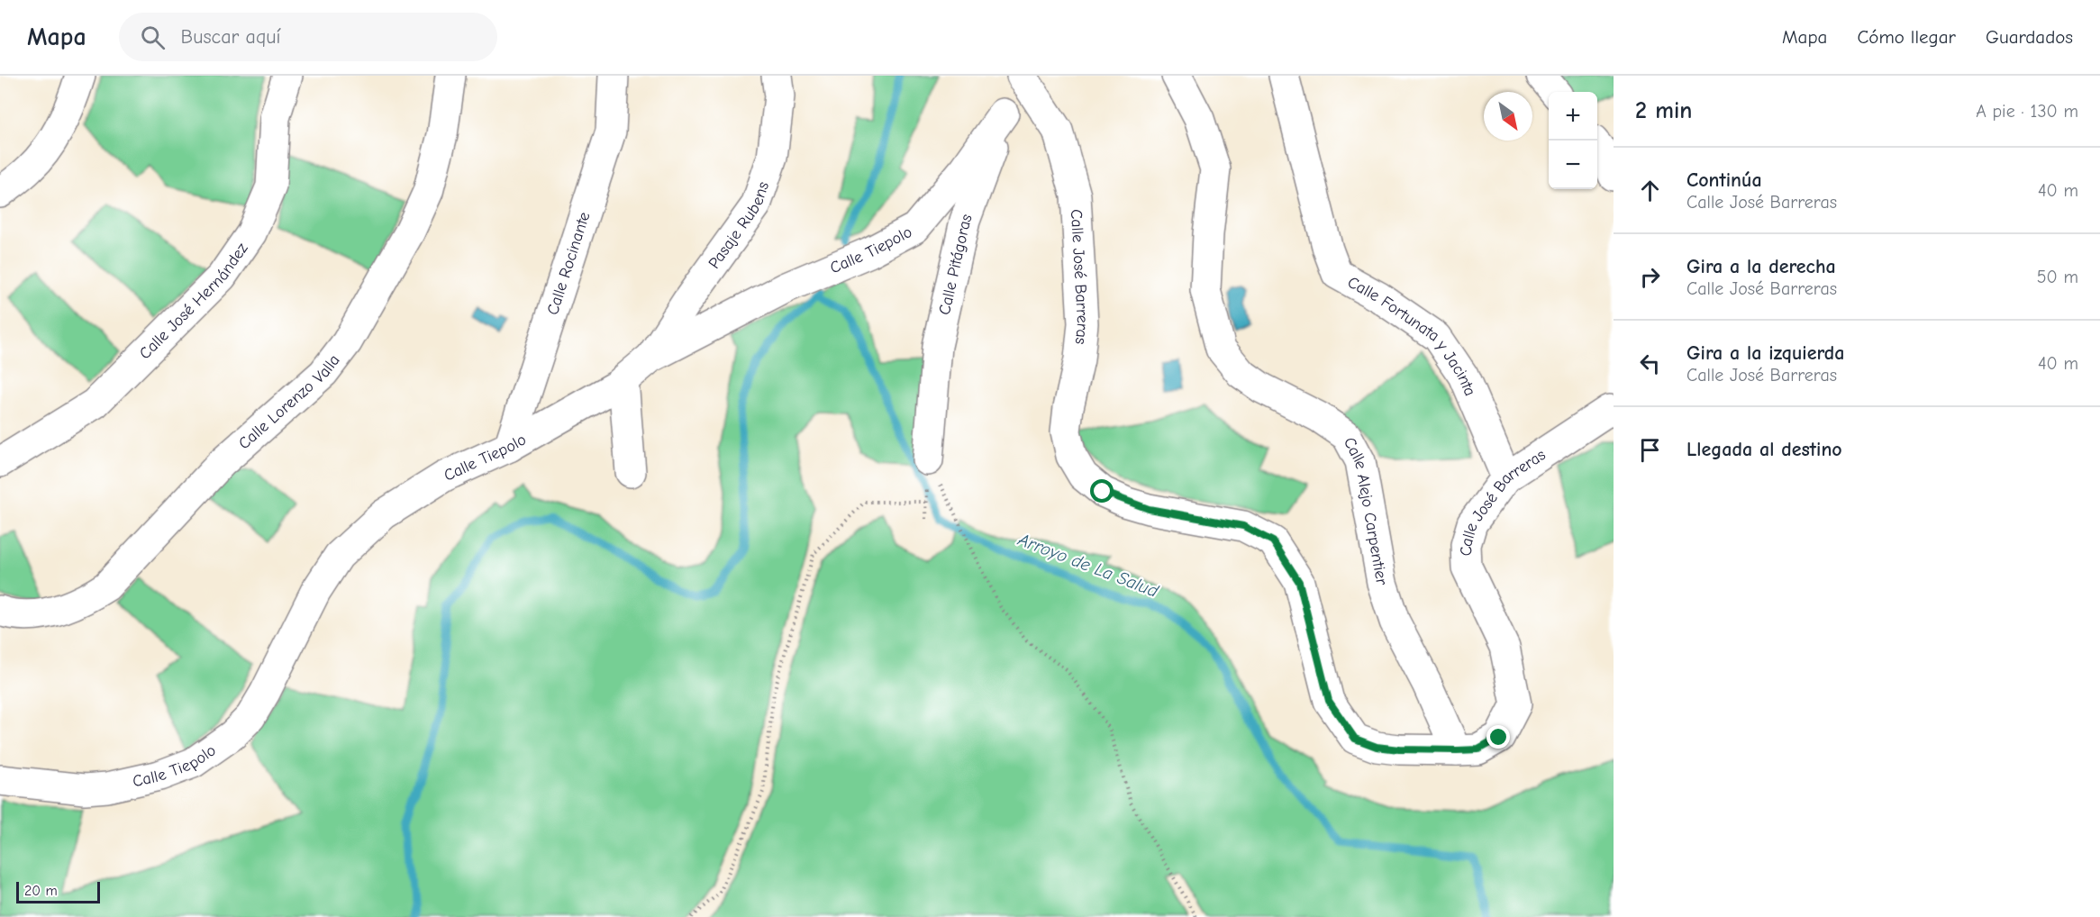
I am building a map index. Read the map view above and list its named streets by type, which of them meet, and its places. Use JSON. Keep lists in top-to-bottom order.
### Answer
{
  "streets": {
    "street": [
      "Pasaje Rubens",
      "Calle Tiepolo",
      "Calle Rocinante",
      "Calle Pitágoras",
      "Calle José Barreras",
      "Calle José Hernández",
      "Calle Fortunata y Jacinta",
      "Calle Lorenzo Valla",
      "Calle Alejo Carpentier"
    ]
  },
  "crossings": [
    ["Pasaje Rubens", "Calle Tiepolo"],
    ["Calle Tiepolo", "Calle Rocinante"],
    ["Calle Tiepolo", "Calle Pitágoras"],
    ["Calle Pitágoras", "Calle José Barreras"],
    ["Calle José Barreras", "Calle Fortunata y Jacinta"],
    ["Calle José Barreras", "Calle Alejo Carpentier"]
  ],
  "water": ["Arroyo de La Salud"],
  "scale_bar": "20 m",
  "north": "bottom right",
  "page": {
    "header": "Mapa",
    "search": "Buscar aquí",
    "nav": ["Mapa", "Cómo llegar", "Guardados"],
    "heading": ["2 min", "A pie · 130 m"],
    "map_buttons": ["+", "−"],
    "list": [
      ["Continúa", "Calle José Barreras", "40 m"],
      ["Gira a la derecha", "Calle José Barreras", "50 m"],
      ["Gira a la izquierda", "Calle José Barreras", "40 m"],
      "Llegada al destino"
    ],
    "scale": "20 m"
  }
}
